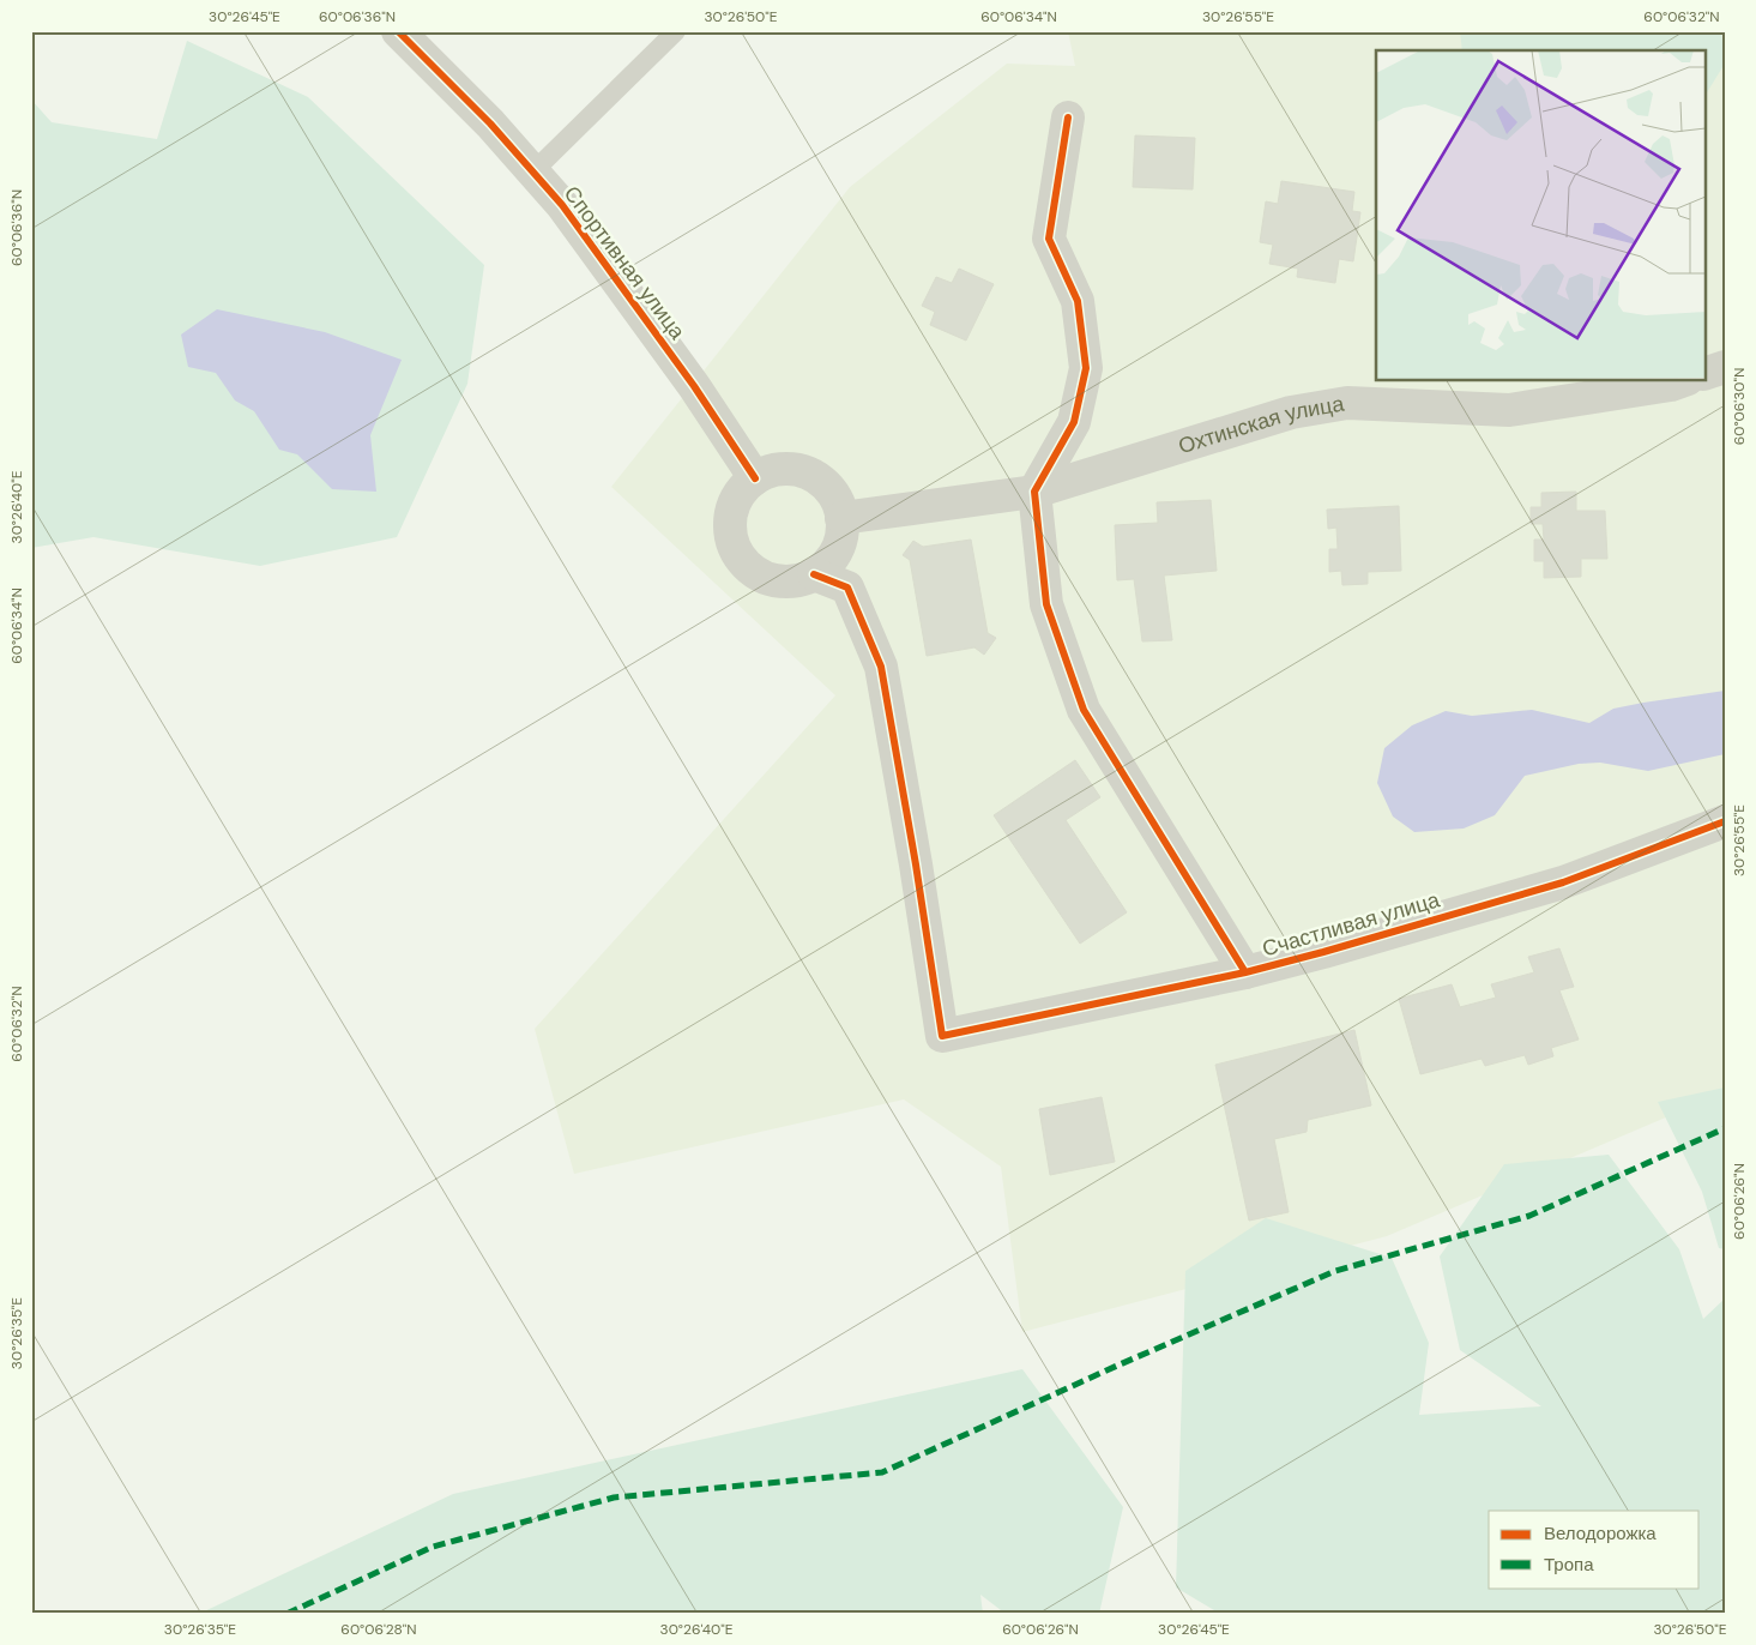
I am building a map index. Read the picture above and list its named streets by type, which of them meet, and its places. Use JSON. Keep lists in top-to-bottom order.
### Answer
{
  "streets": {
    "street": ["Спортивная улица", "Охтинская улица", "Счастливая улица"]
  },
  "crossings": [
    ["Спортивная улица", "Охтинская улица"],
    ["Спортивная улица", "Счастливая улица"],
    ["Охтинская улица", "Счастливая улица"]
  ],
  "legend": ["Велодорожка", "Тропа"],
  "coordinates": [
    "30°26'45\"E",
    "60°06'36\"N",
    "30°26'50\"E",
    "60°06'34\"N",
    "30°26'55\"E",
    "60°06'32\"N",
    "60°06'30\"N",
    "30°26'40\"E",
    "60°06'26\"N",
    "30°26'35\"E",
    "60°06'28\"N"
  ]
}
